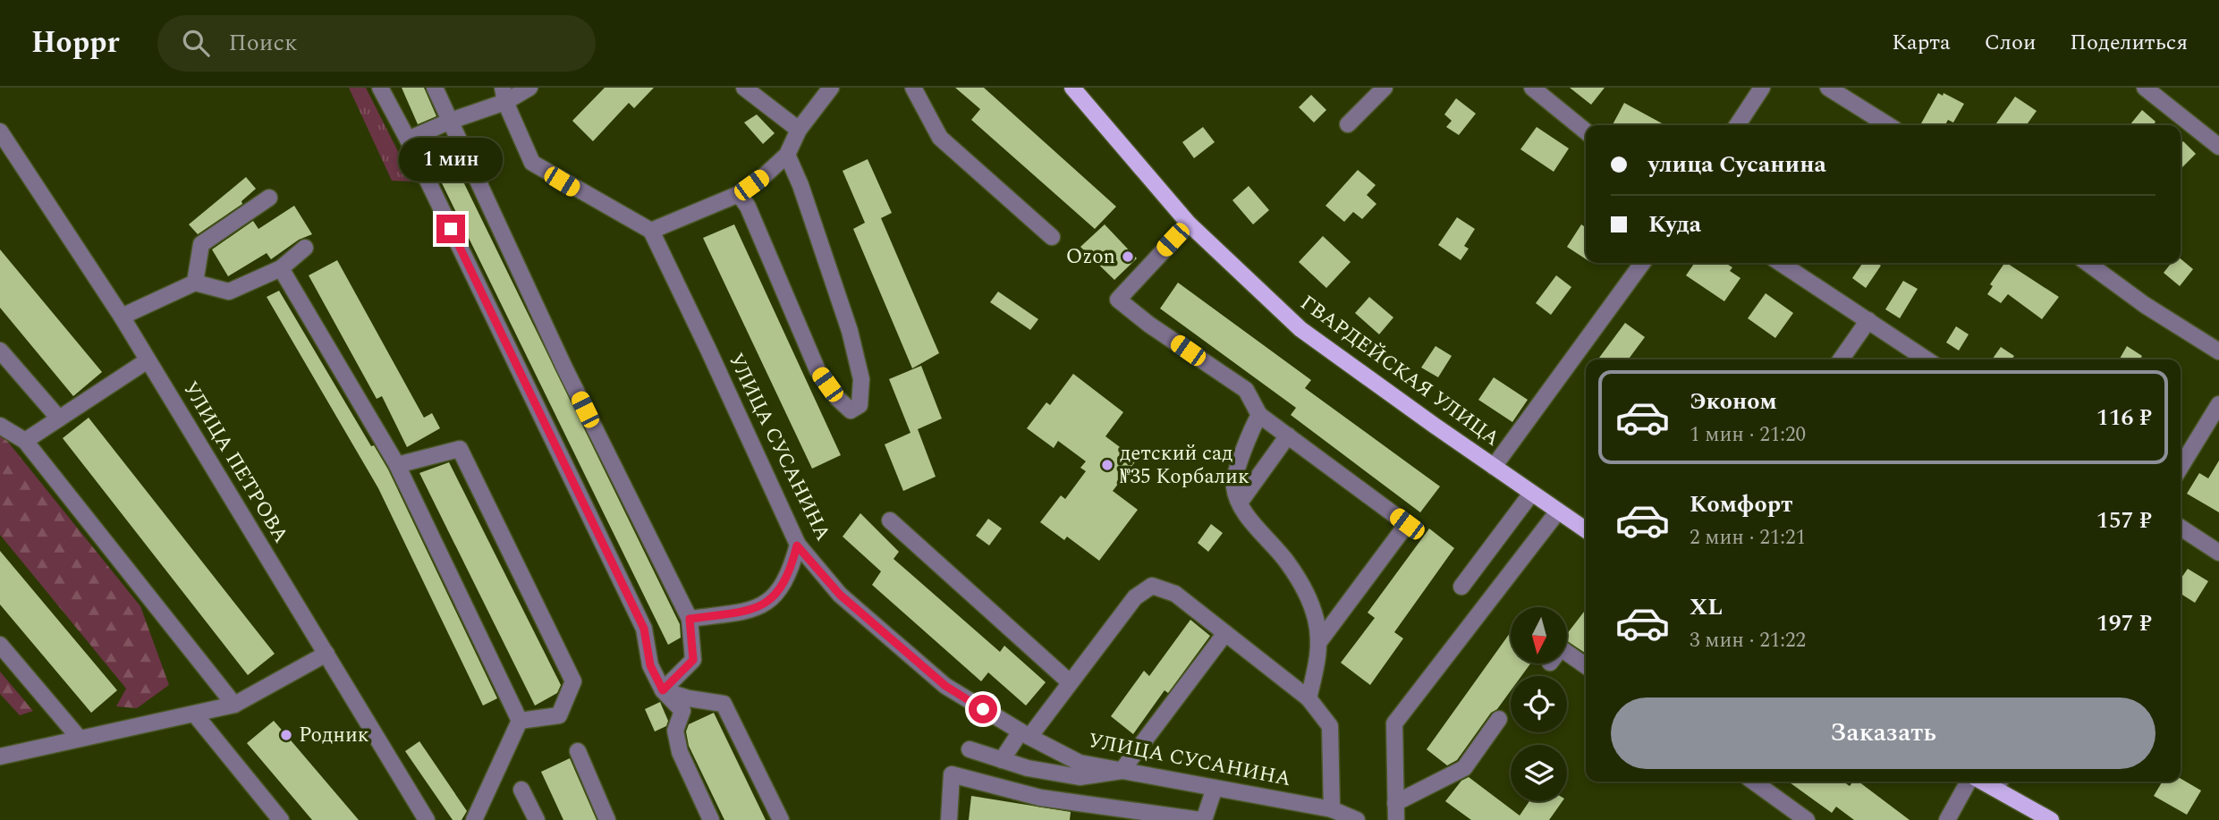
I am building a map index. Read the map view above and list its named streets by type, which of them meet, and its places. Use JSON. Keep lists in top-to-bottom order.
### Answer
{
  "streets": {
    "main road": ["ГВАРДЕЙСКАЯ УЛИЦА"],
    "street": ["УЛИЦА СУСАНИНА", "УЛИЦА ПЕТРОВА"]
  },
  "places": ["Ozon", "детский сад №35 Корбалик", "Родник"],
  "north": "bottom",
  "page": {
    "header": "Hoppr",
    "search": "Поиск",
    "nav": ["Карта", "Слои", "Поделиться"],
    "banner": ["улица Сусанина", "Куда"],
    "bubble": "1 мин",
    "list": [
      {
        "name": "Эконом",
        "note": "1 мин · 21:20",
        "value": "116 ₽"
      },
      {
        "name": "Комфорт",
        "note": "2 мин · 21:21",
        "value": "157 ₽"
      },
      {
        "name": "XL",
        "note": "3 мин · 21:22",
        "value": "197 ₽"
      }
    ],
    "buttons": "Заказать"
  }
}
